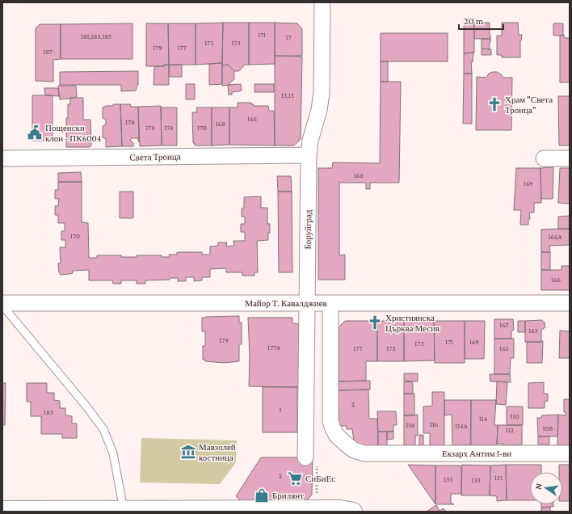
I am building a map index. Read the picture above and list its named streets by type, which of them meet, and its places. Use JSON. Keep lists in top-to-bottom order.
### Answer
{
  "streets": {
    "street": [
      "Света Троица",
      "Боруйград",
      "Майор Т. Кавалджиев",
      "Екзарх Антим I-ви"
    ]
  },
  "crossings": [
    ["Света Троица", "Боруйград"],
    ["Боруйград", "Майор Т. Кавалджиев"],
    ["Майор Т. Кавалджиев", "Екзарх Антим I-ви"]
  ],
  "places": {
    "church": ["Храм \"Света Троица\"", "Християнска Църква Месия"],
    "public building": ["Пощенски клон - ПК6004"],
    "museum": ["Мавзолей костница"],
    "supermarket": ["СиБиЕс"],
    "shop": ["Брилянт"]
  },
  "house_numbers": [
    "171",
    "181,183,185",
    "17",
    "175",
    "173",
    "179",
    "177",
    "187",
    "13,15",
    "166",
    "178",
    "168",
    "176",
    "174",
    "170",
    "168",
    "169",
    "170",
    "166A",
    "166",
    "167",
    "163",
    "179",
    "171",
    "169",
    "173",
    "177A",
    "177",
    "175",
    "165",
    "2",
    "1",
    "183",
    "110",
    "114",
    "116",
    "118",
    "114A",
    "108",
    "112",
    "2",
    "131",
    "135",
    "133"
  ],
  "scale_bar": "20 m",
  "north": "left"
}
